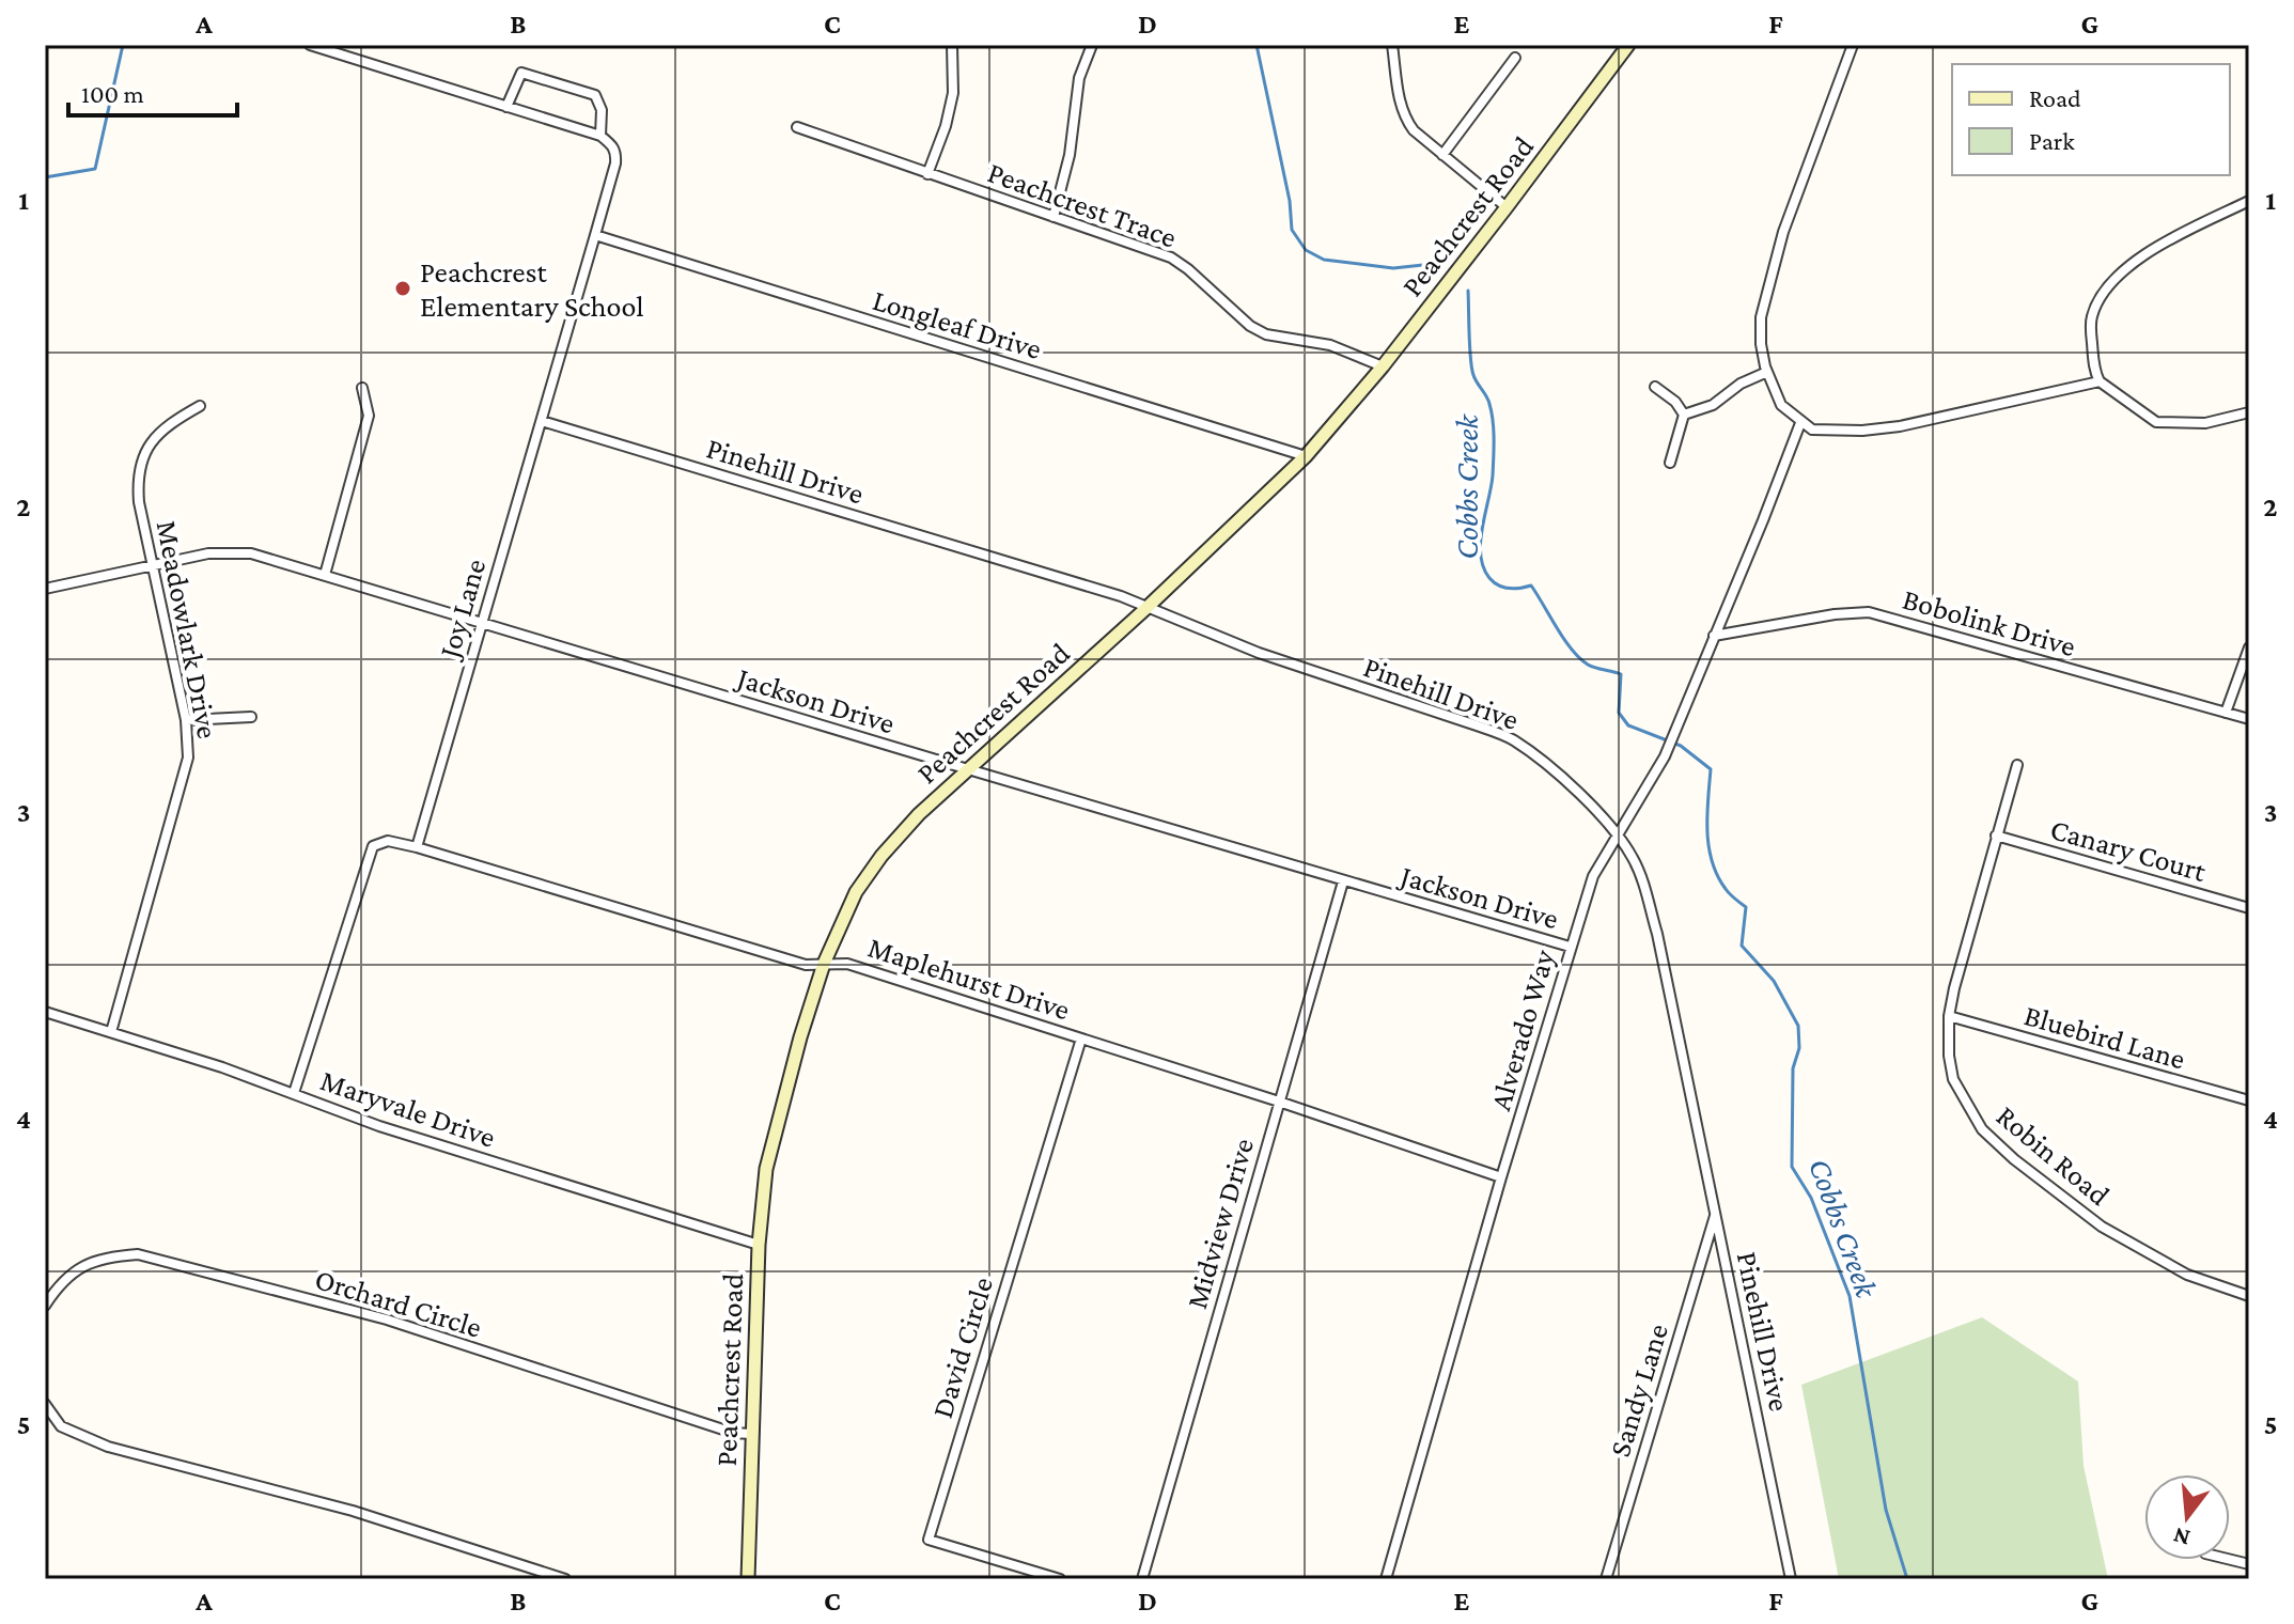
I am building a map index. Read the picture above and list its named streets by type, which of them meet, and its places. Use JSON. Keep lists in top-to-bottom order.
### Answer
{
  "streets": {
    "street": [
      "Peachcrest Trace",
      "Peachcrest Road",
      "Longleaf Drive",
      "Pinehill Drive",
      "Joy Lane",
      "Bobolink Drive",
      "Meadowlark Drive",
      "Jackson Drive",
      "Canary Court",
      "Maplehurst Drive",
      "Alverado Way",
      "Bluebird Lane",
      "Maryvale Drive",
      "Robin Road",
      "Midview Drive",
      "Orchard Circle",
      "David Circle",
      "Sandy Lane"
    ]
  },
  "crossings": [
    ["Peachcrest Trace", "Peachcrest Road"],
    ["Peachcrest Road", "Longleaf Drive"],
    ["Peachcrest Road", "Pinehill Drive"],
    ["Peachcrest Road", "Jackson Drive"],
    ["Peachcrest Road", "Maplehurst Drive"],
    ["Peachcrest Road", "Maryvale Drive"],
    ["Peachcrest Road", "Orchard Circle"],
    ["Longleaf Drive", "Joy Lane"],
    ["Pinehill Drive", "Joy Lane"],
    ["Pinehill Drive", "Alverado Way"],
    ["Pinehill Drive", "Sandy Lane"],
    ["Joy Lane", "Jackson Drive"],
    ["Joy Lane", "Maplehurst Drive"],
    ["Bobolink Drive", "Alverado Way"],
    ["Meadowlark Drive", "Jackson Drive"],
    ["Meadowlark Drive", "Maryvale Drive"],
    ["Jackson Drive", "Alverado Way"],
    ["Jackson Drive", "Midview Drive"],
    ["Canary Court", "Robin Road"],
    ["Maplehurst Drive", "Alverado Way"],
    ["Maplehurst Drive", "Midview Drive"],
    ["Maplehurst Drive", "David Circle"],
    ["Bluebird Lane", "Robin Road"]
  ],
  "water": ["Cobbs Creek"],
  "places": ["Peachcrest Elementary School"],
  "legend": ["Road", "Park"],
  "scale_bar": "100 m",
  "north": "bottom",
  "grid": {
    "columns": [
      "A",
      "B",
      "C",
      "D",
      "E",
      "F",
      "G"
    ],
    "rows": [
      "1",
      "2",
      "3",
      "4",
      "5"
    ]
  }
}
